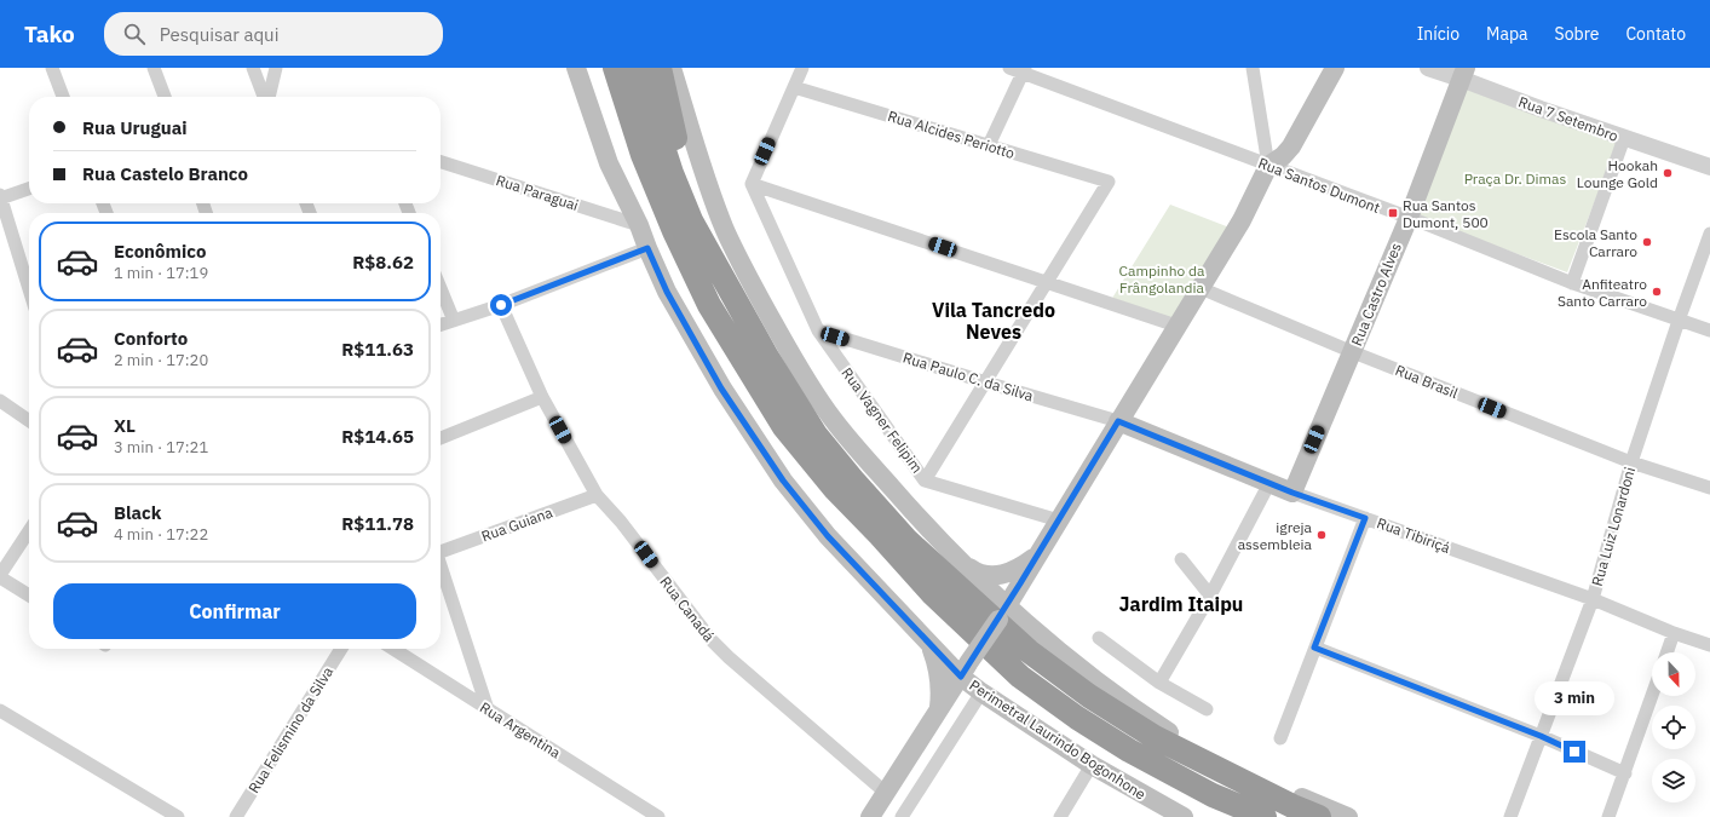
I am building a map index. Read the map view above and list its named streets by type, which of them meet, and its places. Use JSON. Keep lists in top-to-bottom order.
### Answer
{
  "streets": {
    "main road": ["Rua Castro Alves", "Rua Tibiriçá", "Perimetral Laurindo Bogonhone"],
    "street": [
      "Rua 7 Setembro",
      "Rua Alcides Periotto",
      "Rua Santos Dumont",
      "Rua Paraguai",
      "Rua Paulo C. da Silva",
      "Rua Brasil",
      "Rua Vagner Felipim",
      "Rua Guiana",
      "Rua Luiz Lonardoni",
      "Rua Canadá",
      "Rua Felismino da Silva",
      "Rua Argentina"
    ]
  },
  "crossings": [
    ["Rua 7 Setembro", "Rua Castro Alves"],
    ["Rua Santos Dumont", "Rua Castro Alves"],
    ["Rua Santos Dumont", "Rua Luiz Lonardoni"],
    ["Rua Paraguai", "Perimetral Laurindo Bogonhone"],
    ["Rua Castro Alves", "Rua Brasil"],
    ["Rua Castro Alves", "Rua Tibiriçá"],
    ["Rua Paulo C. da Silva", "Rua Vagner Felipim"],
    ["Rua Paulo C. da Silva", "Rua Tibiriçá"],
    ["Rua Brasil", "Rua Luiz Lonardoni"],
    ["Rua Guiana", "Rua Canadá"],
    ["Rua Luiz Lonardoni", "Rua Tibiriçá"]
  ],
  "districts": ["Vila Tancredo Neves", "Jardim Itaipu"],
  "parks": ["Praça Dr. Dimas", "Campinho da Frângolandia"],
  "places": {
    "other": [
      "Hookah Lounge Gold",
      "Escola Santo Carraro",
      "Anfiteatro Santo Carraro",
      "igreja assembleia"
    ],
    "transit": ["Rua Santos Dumont, 500"]
  },
  "north": "bottom",
  "page": {
    "header": "Tako",
    "search": "Pesquisar aqui",
    "nav": [
      "Início",
      "Mapa",
      "Sobre",
      "Contato"
    ],
    "banner": ["Rua Uruguai", "Rua Castelo Branco"],
    "list": [
      {
        "name": "Econômico",
        "note": "1 min · 17:19",
        "value": "R$8.62"
      },
      {
        "name": "Conforto",
        "note": "2 min · 17:20",
        "value": "R$11.63"
      },
      {
        "name": "XL",
        "note": "3 min · 17:21",
        "value": "R$14.65"
      },
      {
        "name": "Black",
        "note": "4 min · 17:22",
        "value": "R$11.78"
      }
    ],
    "buttons": "Confirmar",
    "bubble": "3 min"
  }
}
